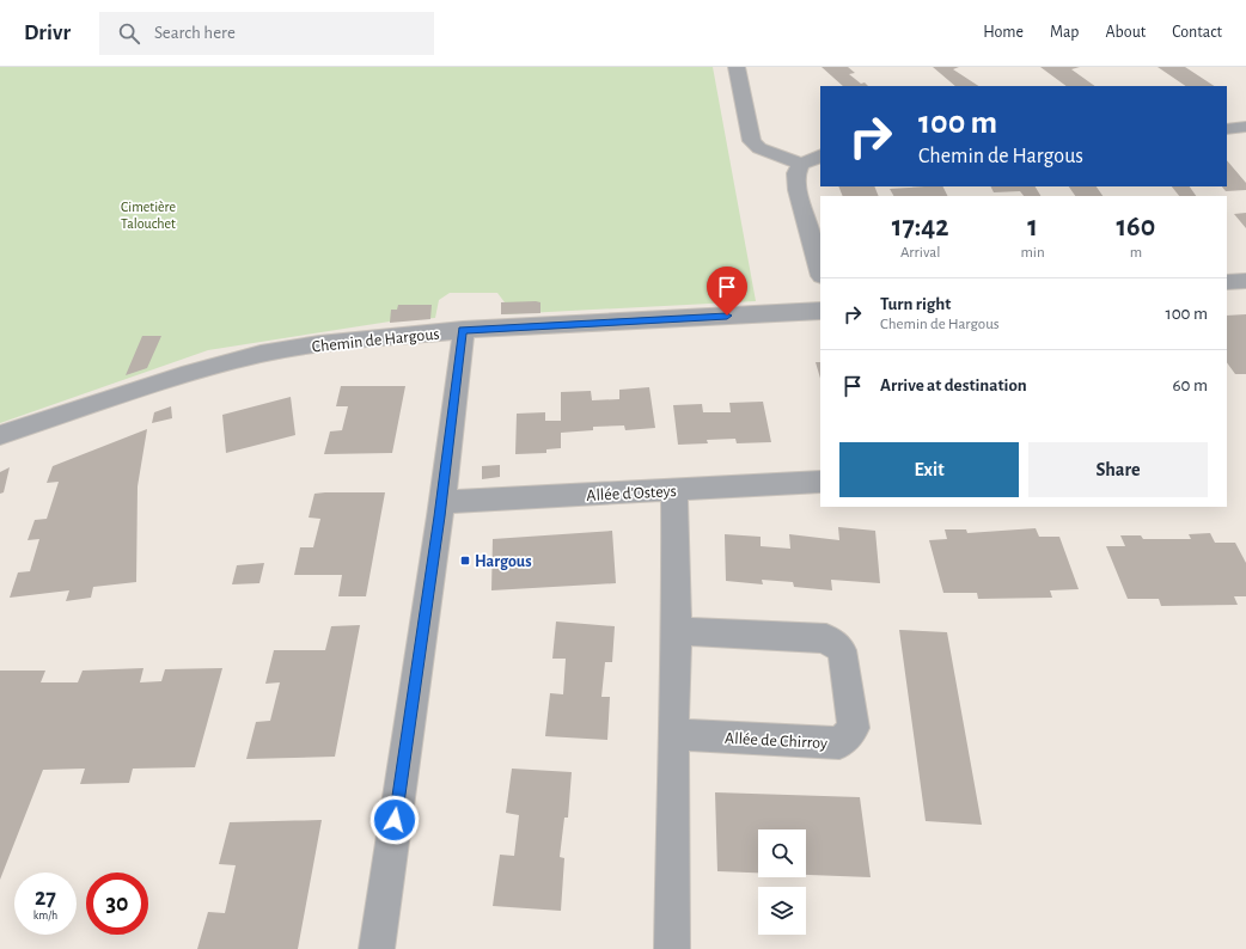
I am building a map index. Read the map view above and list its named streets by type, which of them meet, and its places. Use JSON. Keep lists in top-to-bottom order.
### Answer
{
  "streets": {
    "street": ["Chemin de Hargous", "Allée d'Osteys", "Allée de Chirroy"]
  },
  "parks": ["Cimetière Talouchet"],
  "places": {
    "transit": ["Hargous"]
  },
  "page": {
    "header": "Drivr",
    "search": "Search here",
    "nav": [
      "Home",
      "Map",
      "About",
      "Contact"
    ],
    "turn": ["100 m", "Chemin de Hargous"],
    "eta": [
      "17:42",
      "Arrival",
      "1",
      "min",
      "160",
      "m"
    ],
    "list": [
      {
        "name": "Turn right",
        "note": "Chemin de Hargous",
        "value": "100 m"
      },
      {
        "name": "Arrive at destination",
        "value": "60 m"
      }
    ],
    "buttons": ["Exit", "Share"],
    "speed": "27 km/h",
    "limit": "30"
  }
}
